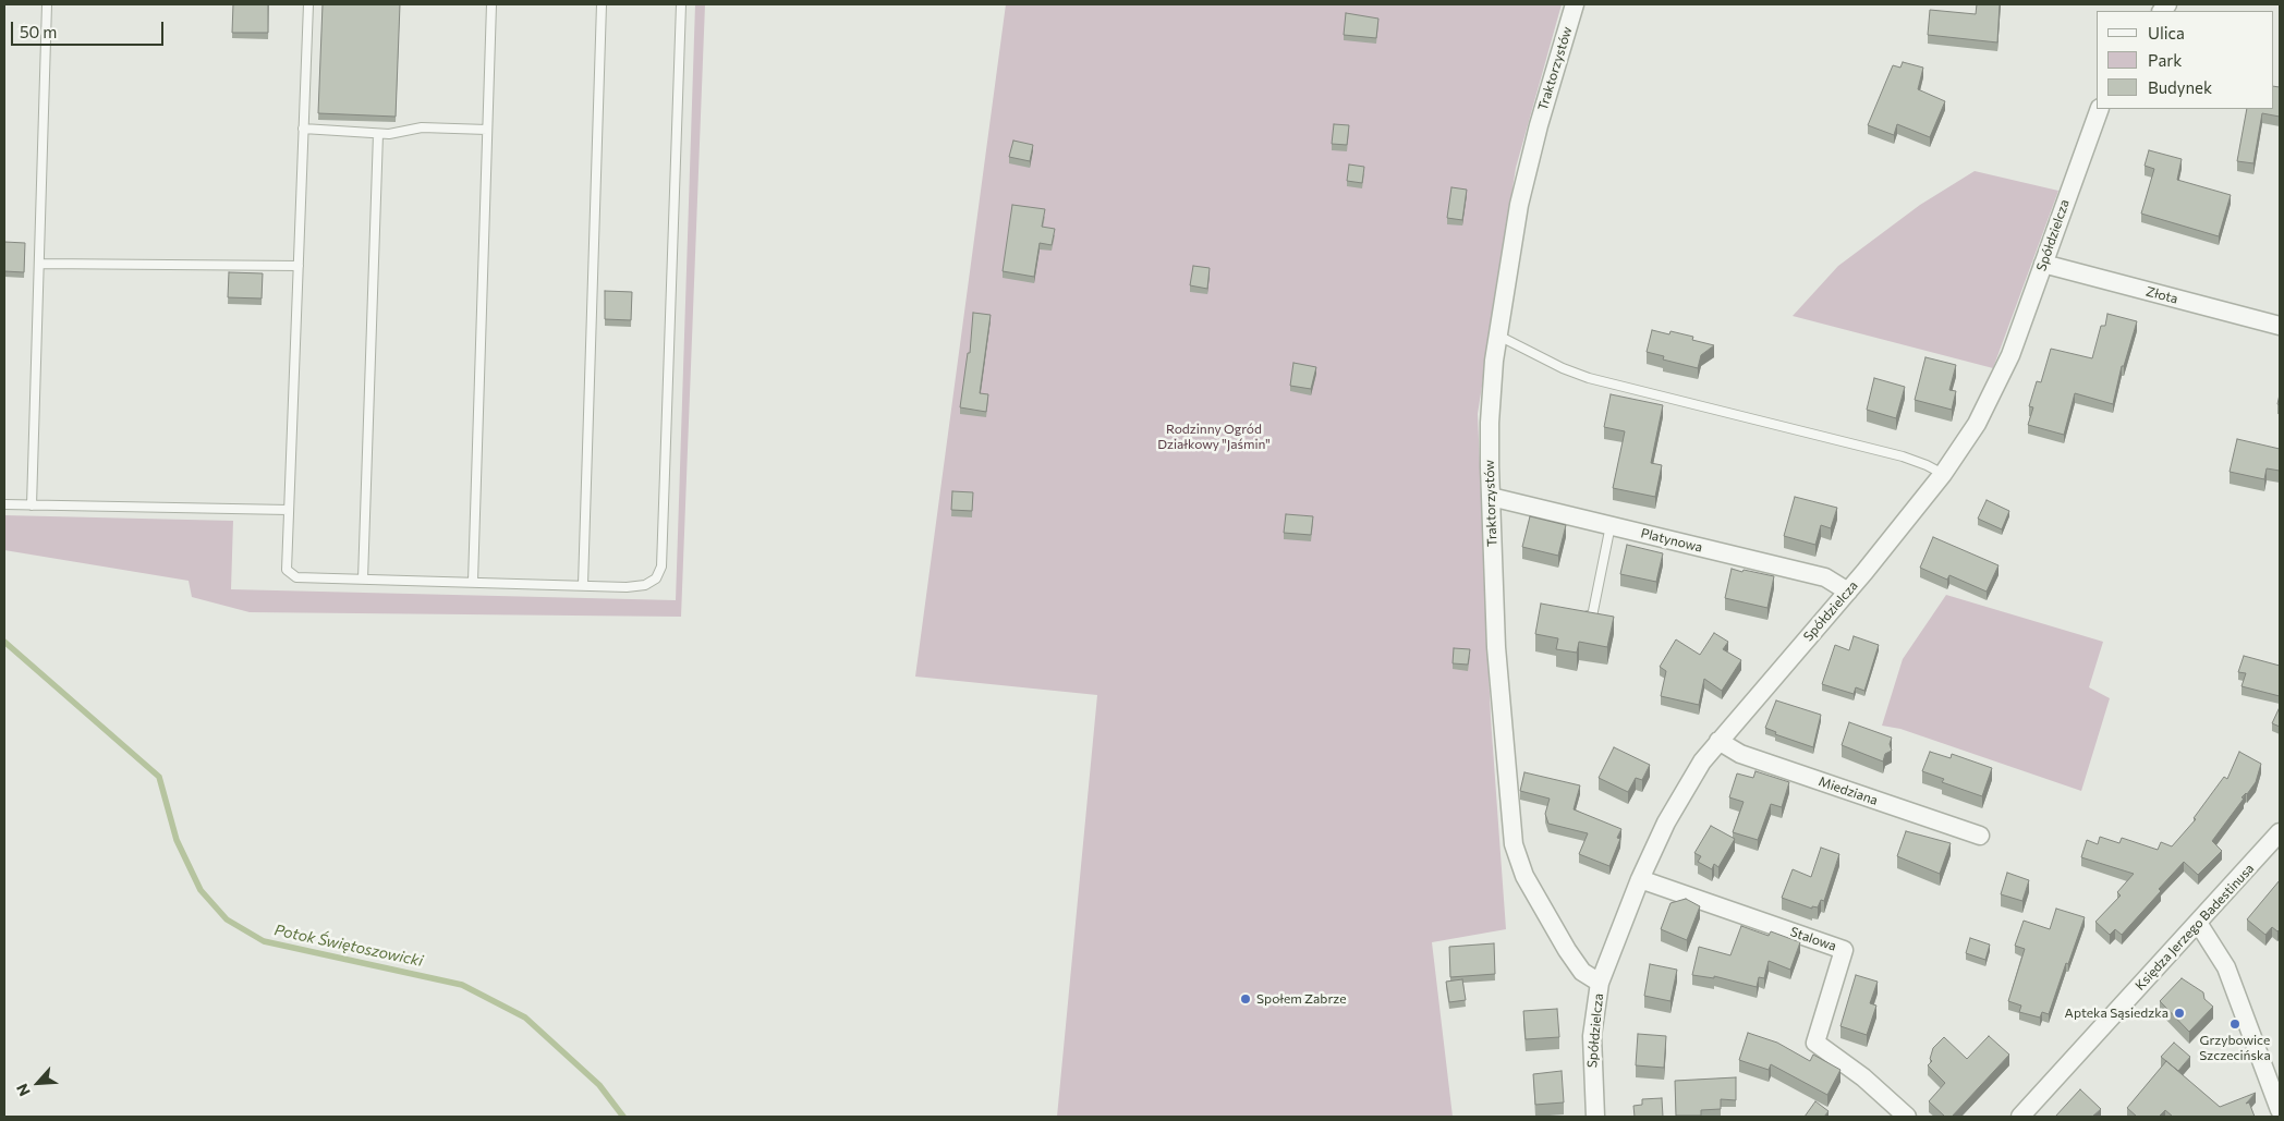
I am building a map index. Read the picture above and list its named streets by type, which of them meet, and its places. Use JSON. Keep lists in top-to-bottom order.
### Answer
{
  "streets": {
    "street": [
      "Traktorzystów",
      "Spółdzielcza",
      "Złota",
      "Platynowa",
      "Miedziana",
      "Księdza Jerzego Badestinusa",
      "Stalowa"
    ]
  },
  "crossings": [
    ["Traktorzystów", "Spółdzielcza"],
    ["Traktorzystów", "Platynowa"],
    ["Spółdzielcza", "Złota"],
    ["Spółdzielcza", "Platynowa"],
    ["Spółdzielcza", "Miedziana"],
    ["Spółdzielcza", "Stalowa"]
  ],
  "water": ["Potok Świętoszowicki"],
  "parks": ["Rodzinny Ogród Działkowy \"Jaśmin\""],
  "places": ["Społem Zabrze", "Apteka Sąsiedzka", "Grzybowice Szczecińska"],
  "legend": ["Ulica", "Park", "Budynek"],
  "scale_bar": "50 m",
  "north": "bottom left"
}
